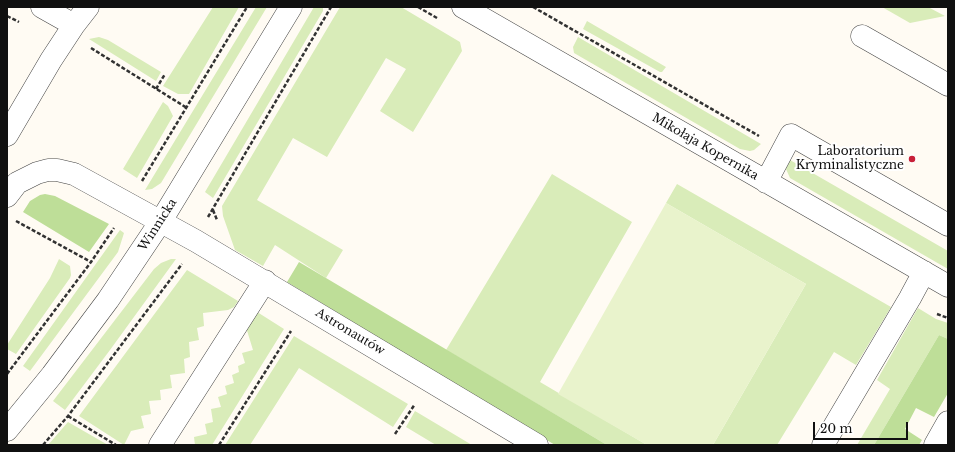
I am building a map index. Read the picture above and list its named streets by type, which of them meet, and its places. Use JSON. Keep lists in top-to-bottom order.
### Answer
{
  "streets": {
    "street": ["Mikołaja Kopernika", "Winnicka", "Astronautów"]
  },
  "crossings": [
    ["Winnicka", "Astronautów"]
  ],
  "places": ["Laboratorium Kryminalistyczne"],
  "scale_bar": "20 m"
}
